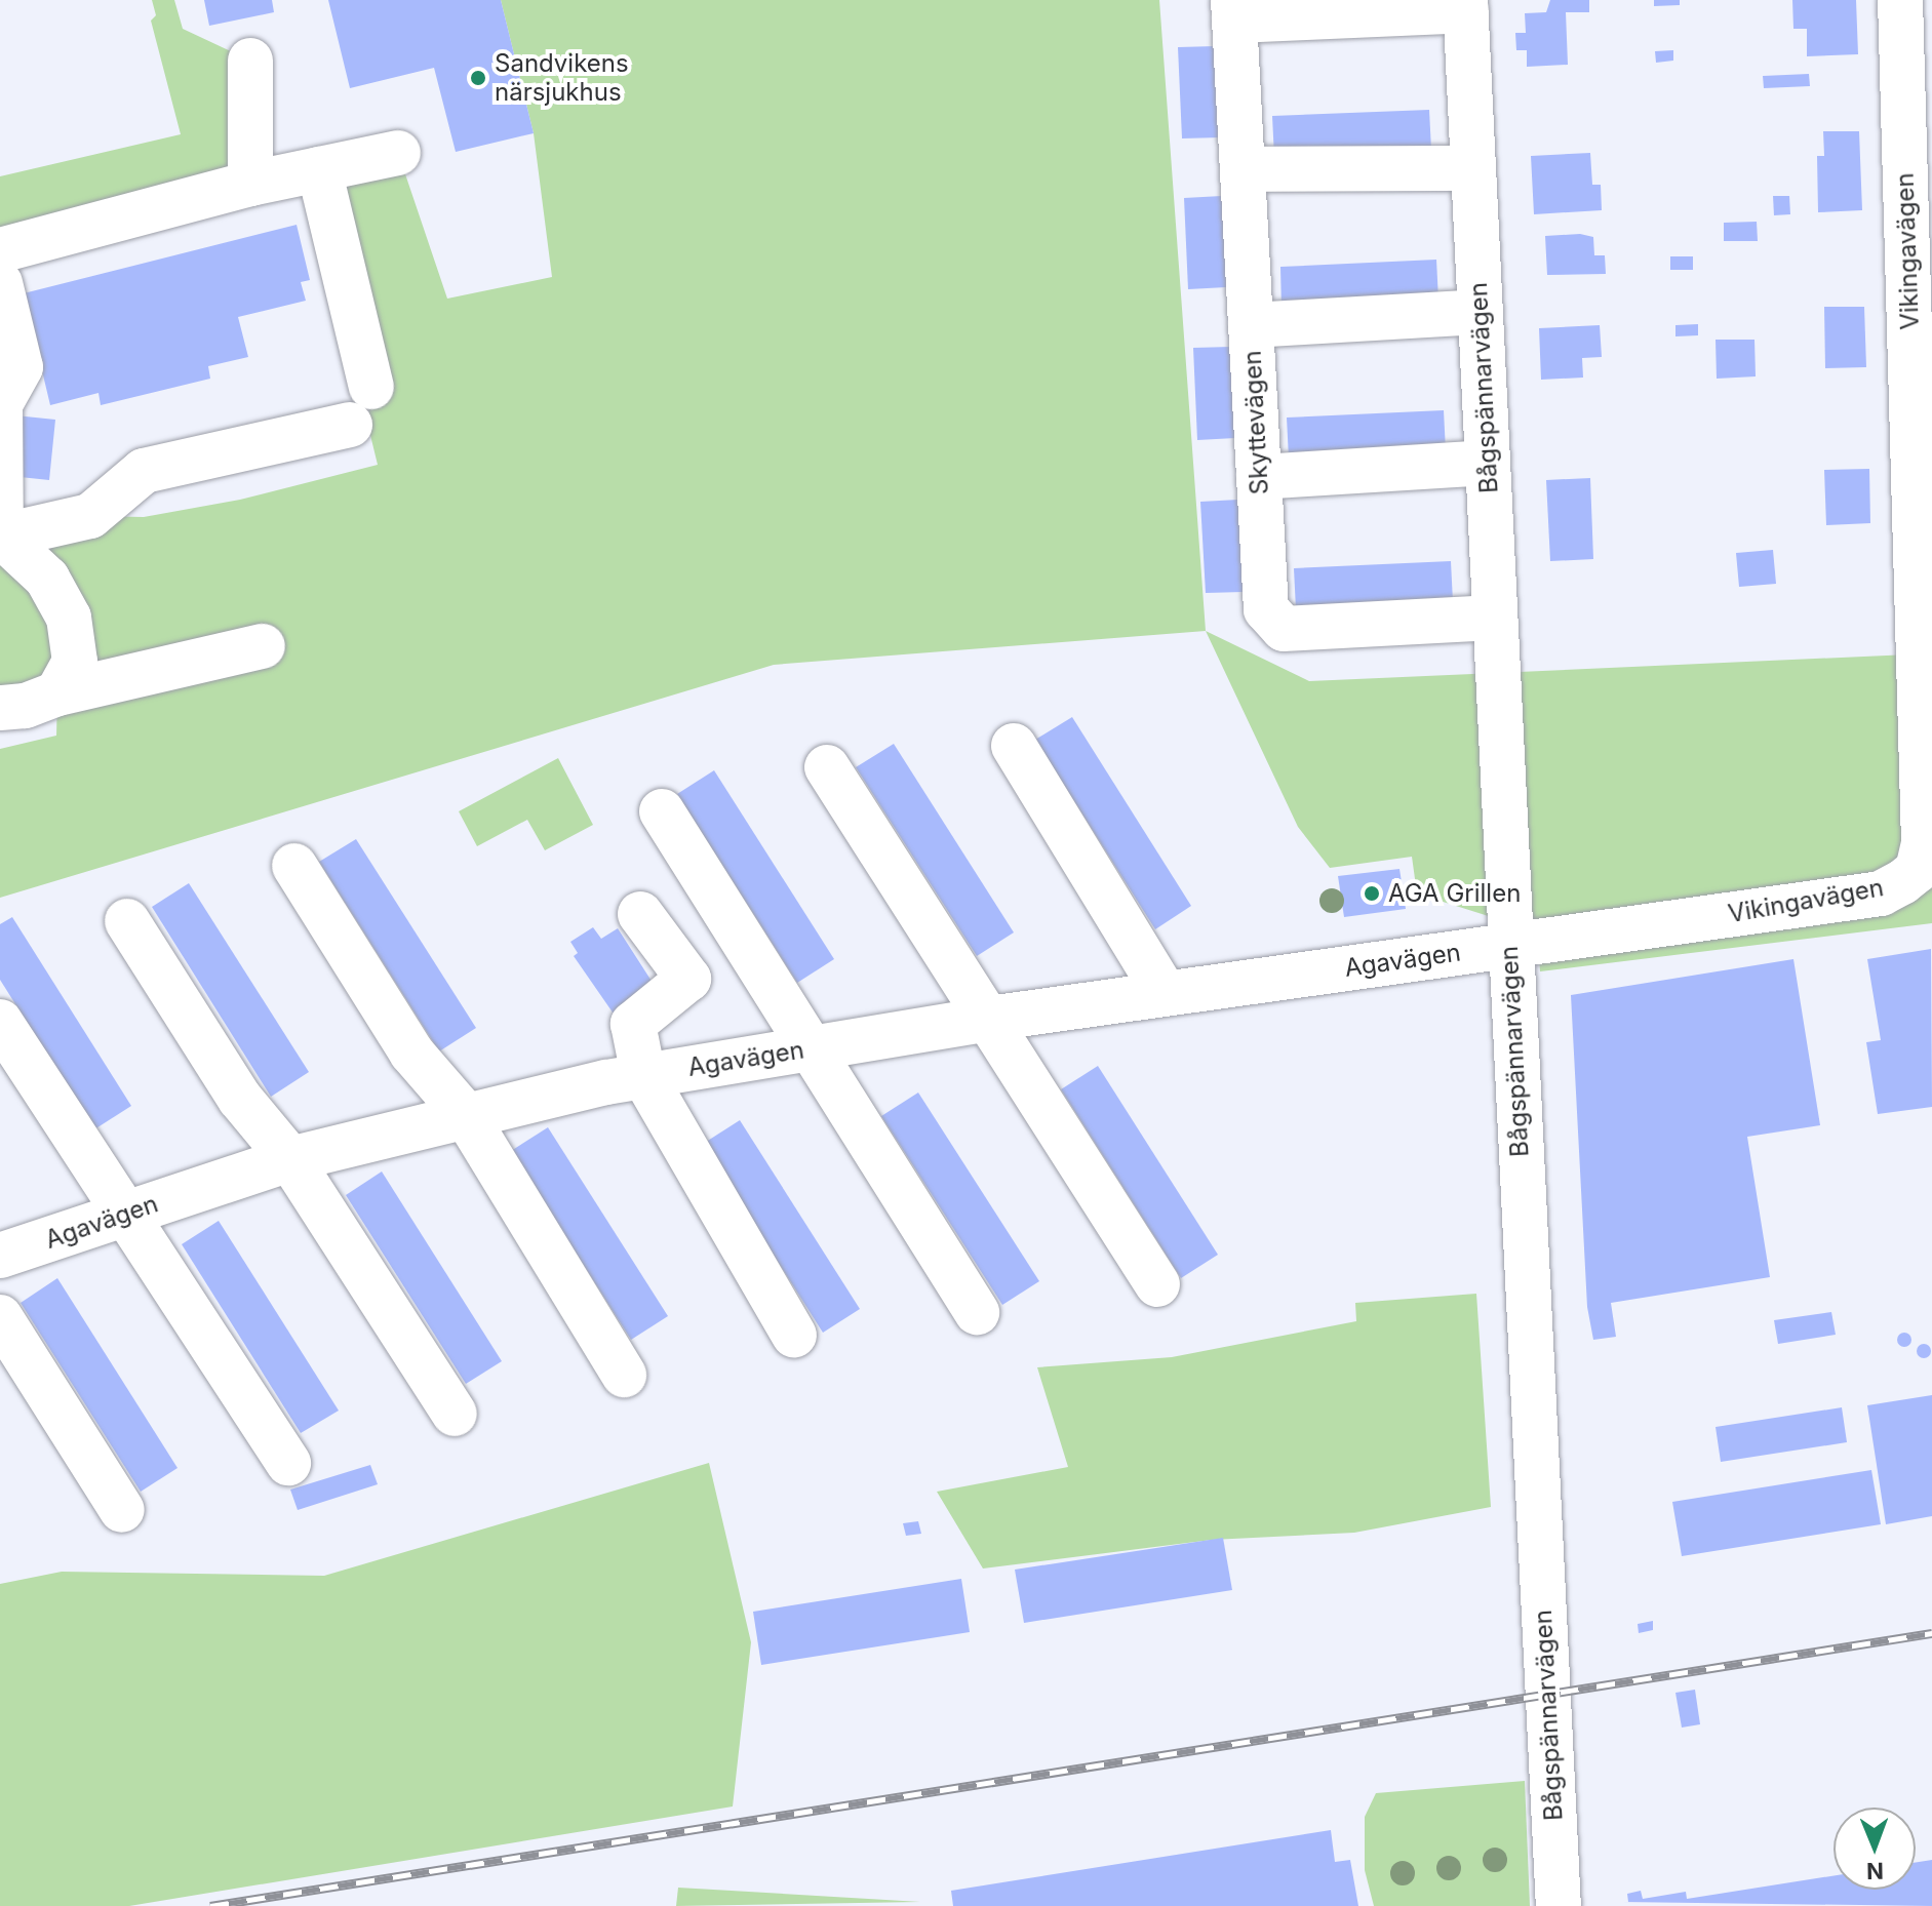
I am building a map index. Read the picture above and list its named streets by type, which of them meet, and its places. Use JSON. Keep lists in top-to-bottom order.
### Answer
{
  "streets": {
    "street": [
      "Vikingavägen",
      "Bågspännarvägen",
      "Skyttevägen",
      "Agavägen"
    ]
  },
  "crossings": [
    ["Vikingavägen", "Bågspännarvägen"],
    ["Vikingavägen", "Agavägen"],
    ["Bågspännarvägen", "Skyttevägen"],
    ["Bågspännarvägen", "Agavägen"]
  ],
  "places": ["Sandvikens närsjukhus", "AGA Grillen"],
  "north": "bottom"
}
